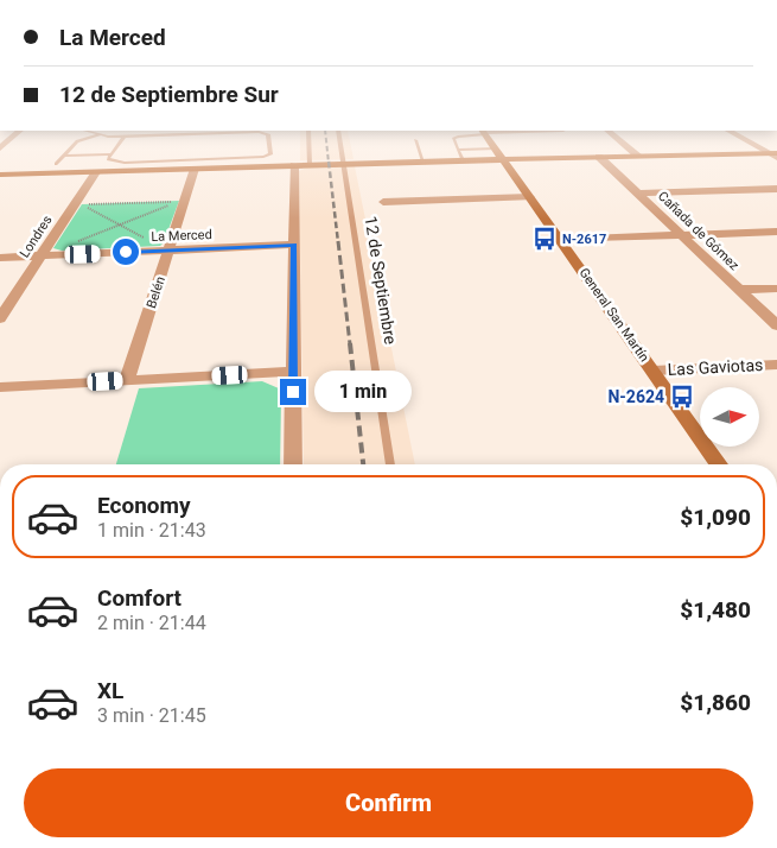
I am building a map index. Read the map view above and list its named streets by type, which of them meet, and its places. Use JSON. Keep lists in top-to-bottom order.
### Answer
{
  "streets": {
    "main road": ["General San Martín"],
    "street": [
      "Cañada de Gómez",
      "La Merced",
      "Londres",
      "Belén",
      "Las Gaviotas"
    ],
    "lane": ["12 de Septiembre"]
  },
  "crossings": [
    ["La Merced", "Londres"],
    ["La Merced", "Belén"],
    ["General San Martín", "Las Gaviotas"]
  ],
  "places": {
    "bus stop": ["N-2617", "N-2624"]
  },
  "north": "right",
  "page": {
    "banner": ["La Merced", "12 de Septiembre Sur"],
    "bubble": "1 min",
    "list": [
      {
        "name": "Economy",
        "note": "1 min · 21:43",
        "value": "$1,090"
      },
      {
        "name": "Comfort",
        "note": "2 min · 21:44",
        "value": "$1,480"
      },
      {
        "name": "XL",
        "note": "3 min · 21:45",
        "value": "$1,860"
      }
    ],
    "buttons": "Confirm"
  }
}
